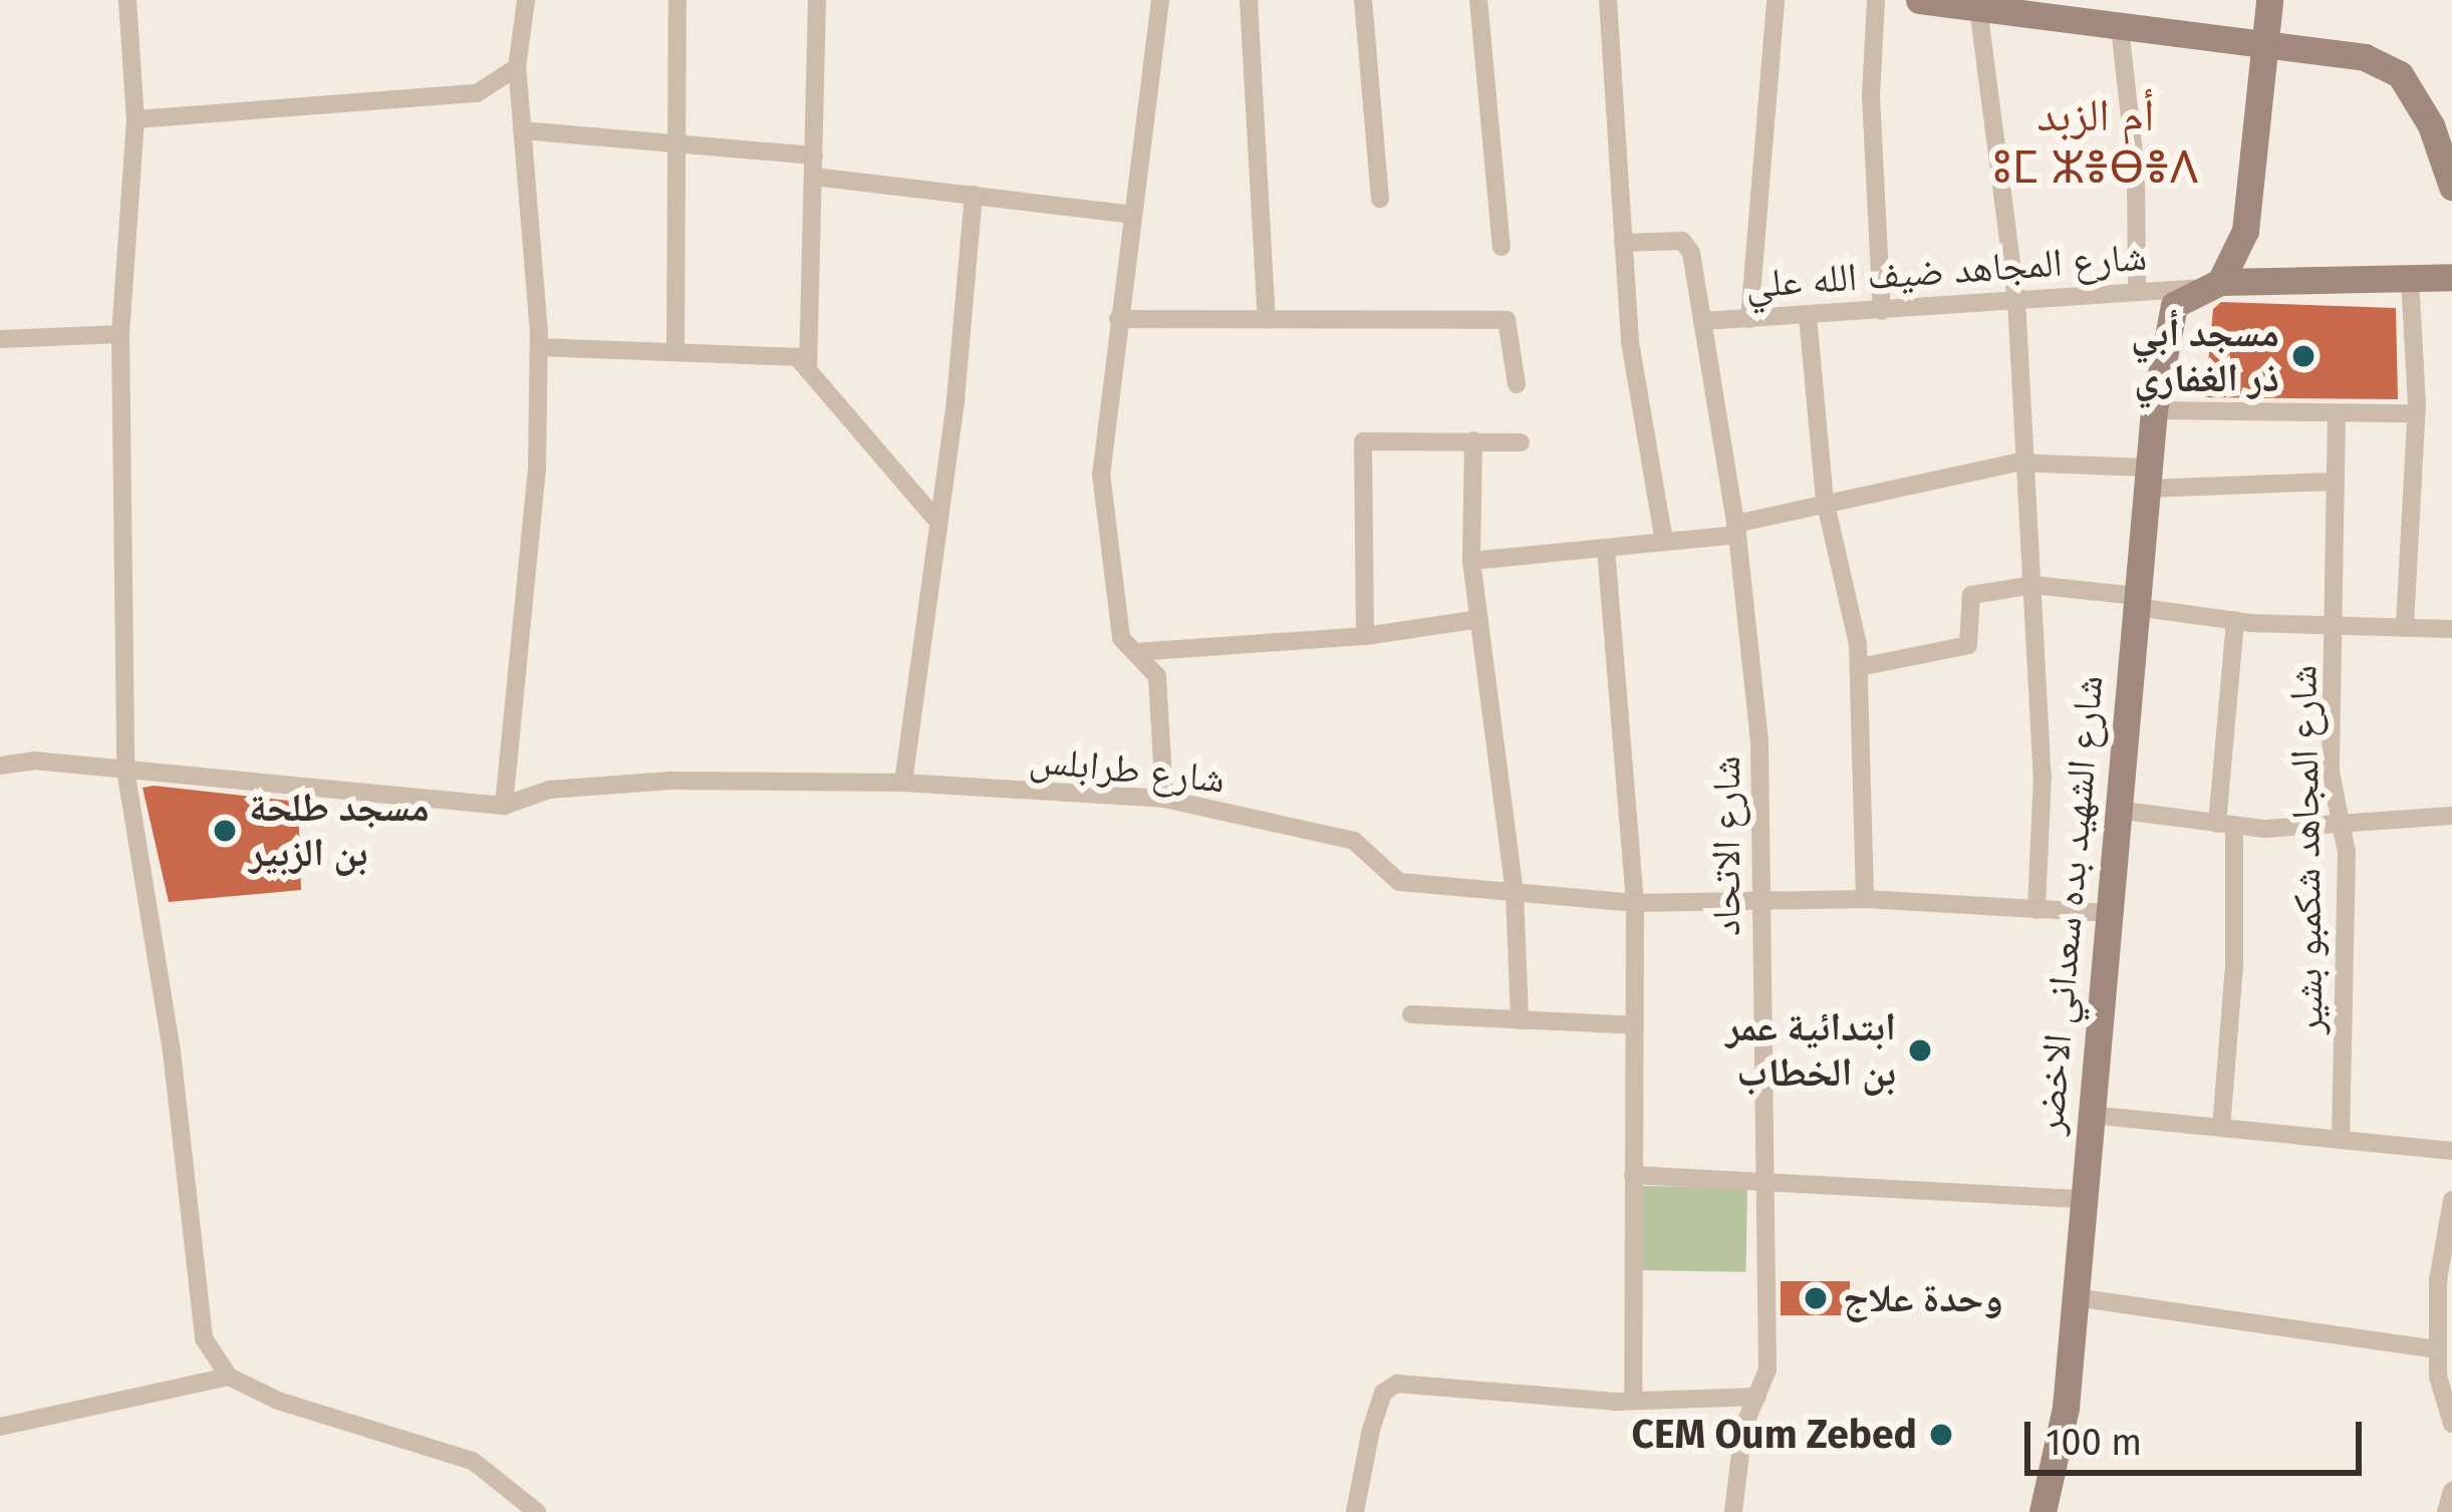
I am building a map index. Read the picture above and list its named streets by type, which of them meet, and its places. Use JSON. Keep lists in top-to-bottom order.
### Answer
{
  "streets": {
    "main road": ["شارع الشهيد بده سعداني الاخضر"],
    "street": [
      "شارع المجاهد ضيف الله علي",
      "شارع طرابلس",
      "شارع الاتحاد",
      "شارع المجاهد شكمبو بشير"
    ]
  },
  "crossings": [
    ["شارع المجاهد ضيف الله علي", "شارع الاتحاد"],
    ["شارع المجاهد ضيف الله علي", "شارع الشهيد بده سعداني الاخضر"],
    ["شارع طرابلس", "شارع الاتحاد"],
    ["شارع طرابلس", "شارع الشهيد بده سعداني الاخضر"]
  ],
  "districts": ["أم الزبد ⵓⵎ ⵣⴻⴱⴻⴷ"],
  "places": [
    "مسجد أبي ذر الغفاري",
    "مسجد طلحة بن الزبير",
    "ابتدائية عمر بن الخطاب",
    "وحدة علاج",
    "CEM Oum Zebed"
  ],
  "scale_bar": "100 m"
}
